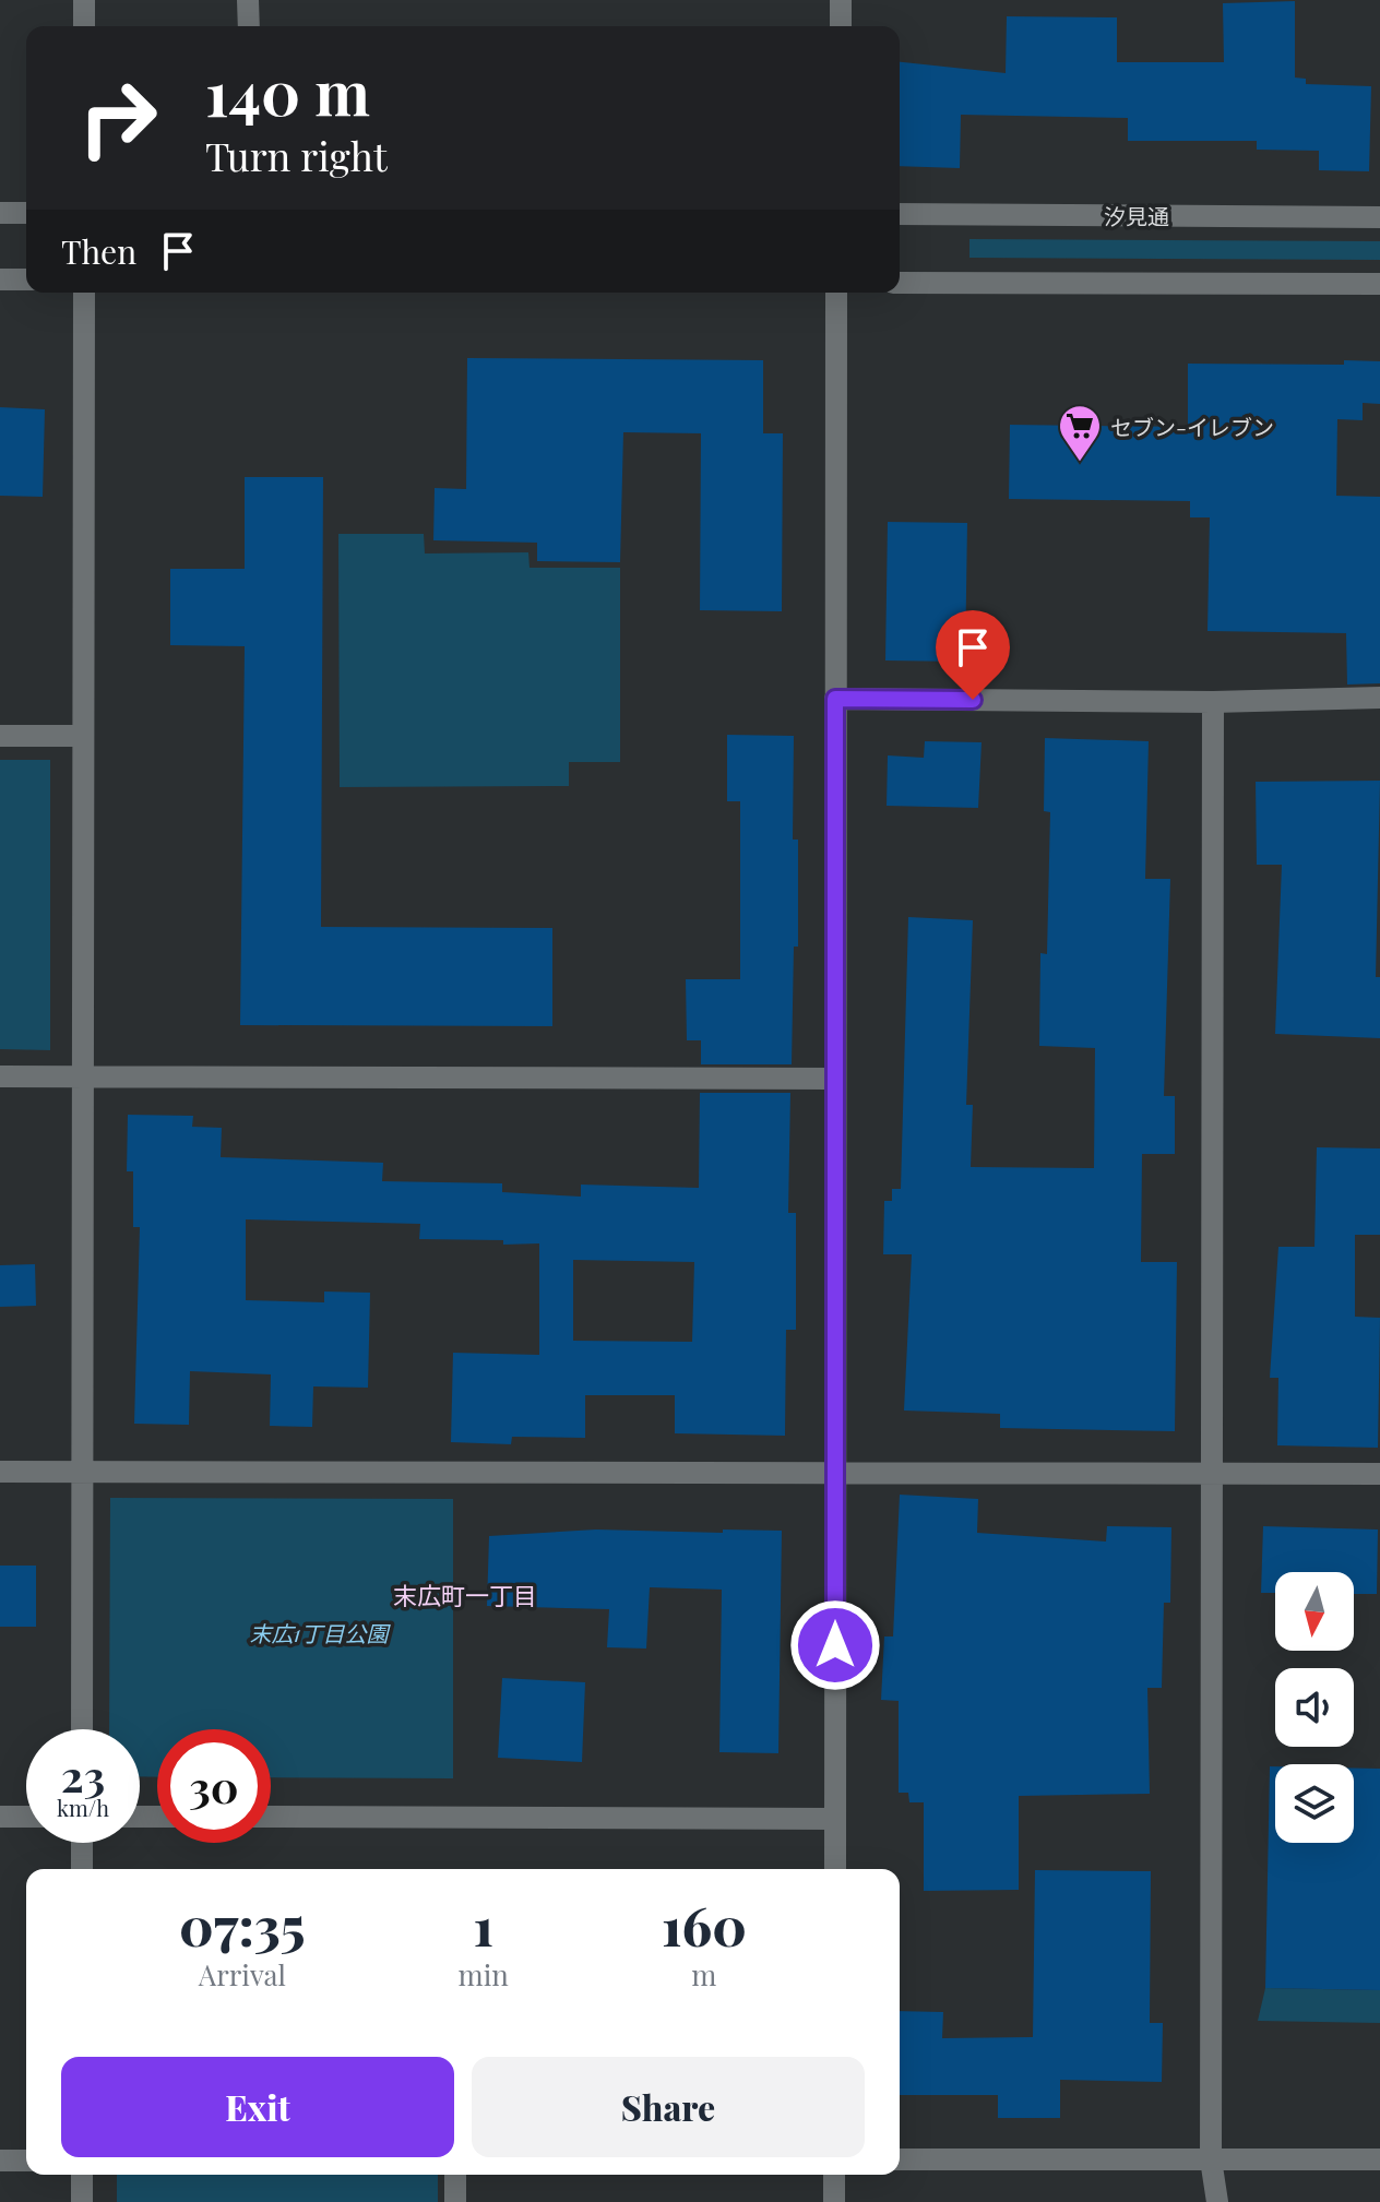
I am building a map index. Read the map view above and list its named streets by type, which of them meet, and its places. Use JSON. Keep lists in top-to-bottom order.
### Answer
{
  "streets": {
    "street": ["汐見通"]
  },
  "districts": ["末広町一丁目"],
  "parks": ["末広1丁目公園"],
  "places": {
    "supermarket": ["セブン-イレブン"]
  },
  "north": "bottom",
  "page": {
    "turn": ["140 m", "Turn right"],
    "then": "Then",
    "speed": "23 km/h",
    "limit": "30",
    "eta": [
      "07:35",
      "Arrival",
      "1",
      "min",
      "160",
      "m"
    ],
    "buttons": ["Exit", "Share"]
  }
}
